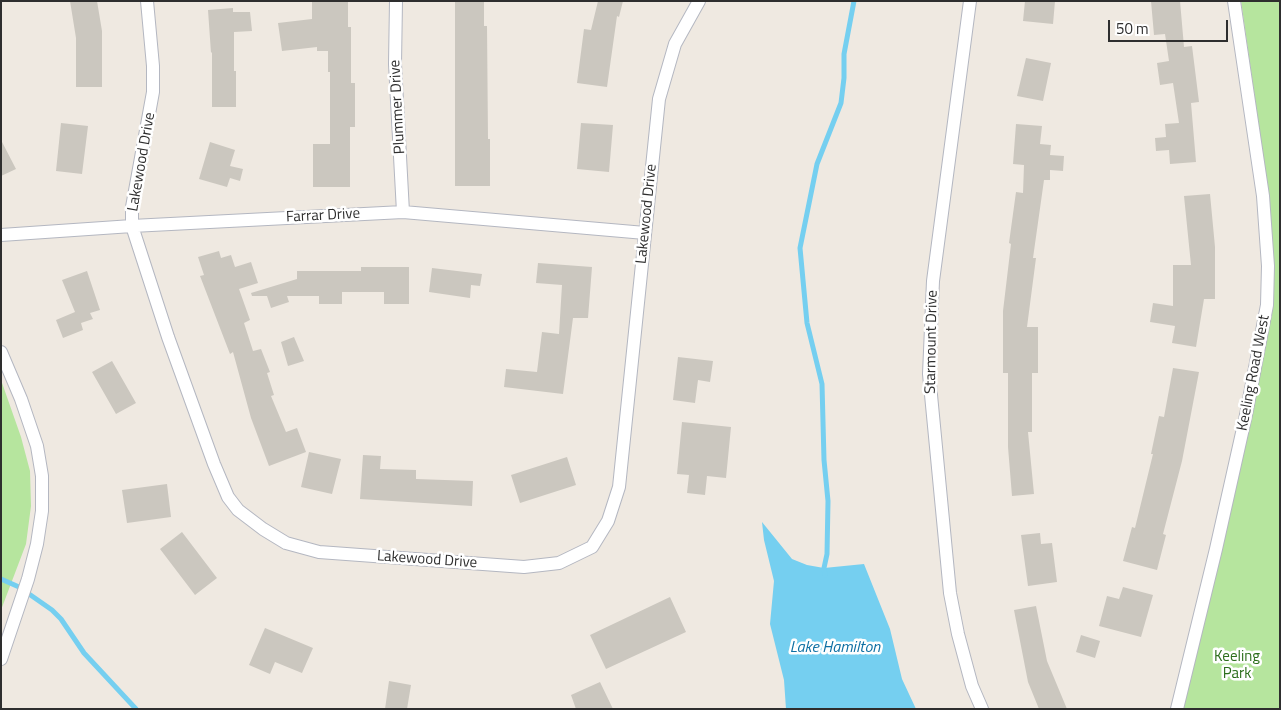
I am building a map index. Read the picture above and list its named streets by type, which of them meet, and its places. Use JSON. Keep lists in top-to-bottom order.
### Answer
{
  "streets": {
    "street": [
      "Plummer Drive",
      "Lakewood Drive",
      "Farrar Drive",
      "Starmount Drive",
      "Keeling Road West"
    ]
  },
  "crossings": [
    ["Plummer Drive", "Farrar Drive"],
    ["Lakewood Drive", "Farrar Drive"]
  ],
  "water": ["Lake Hamilton"],
  "parks": ["Keeling Park"],
  "scale_bar": "50 m"
}
